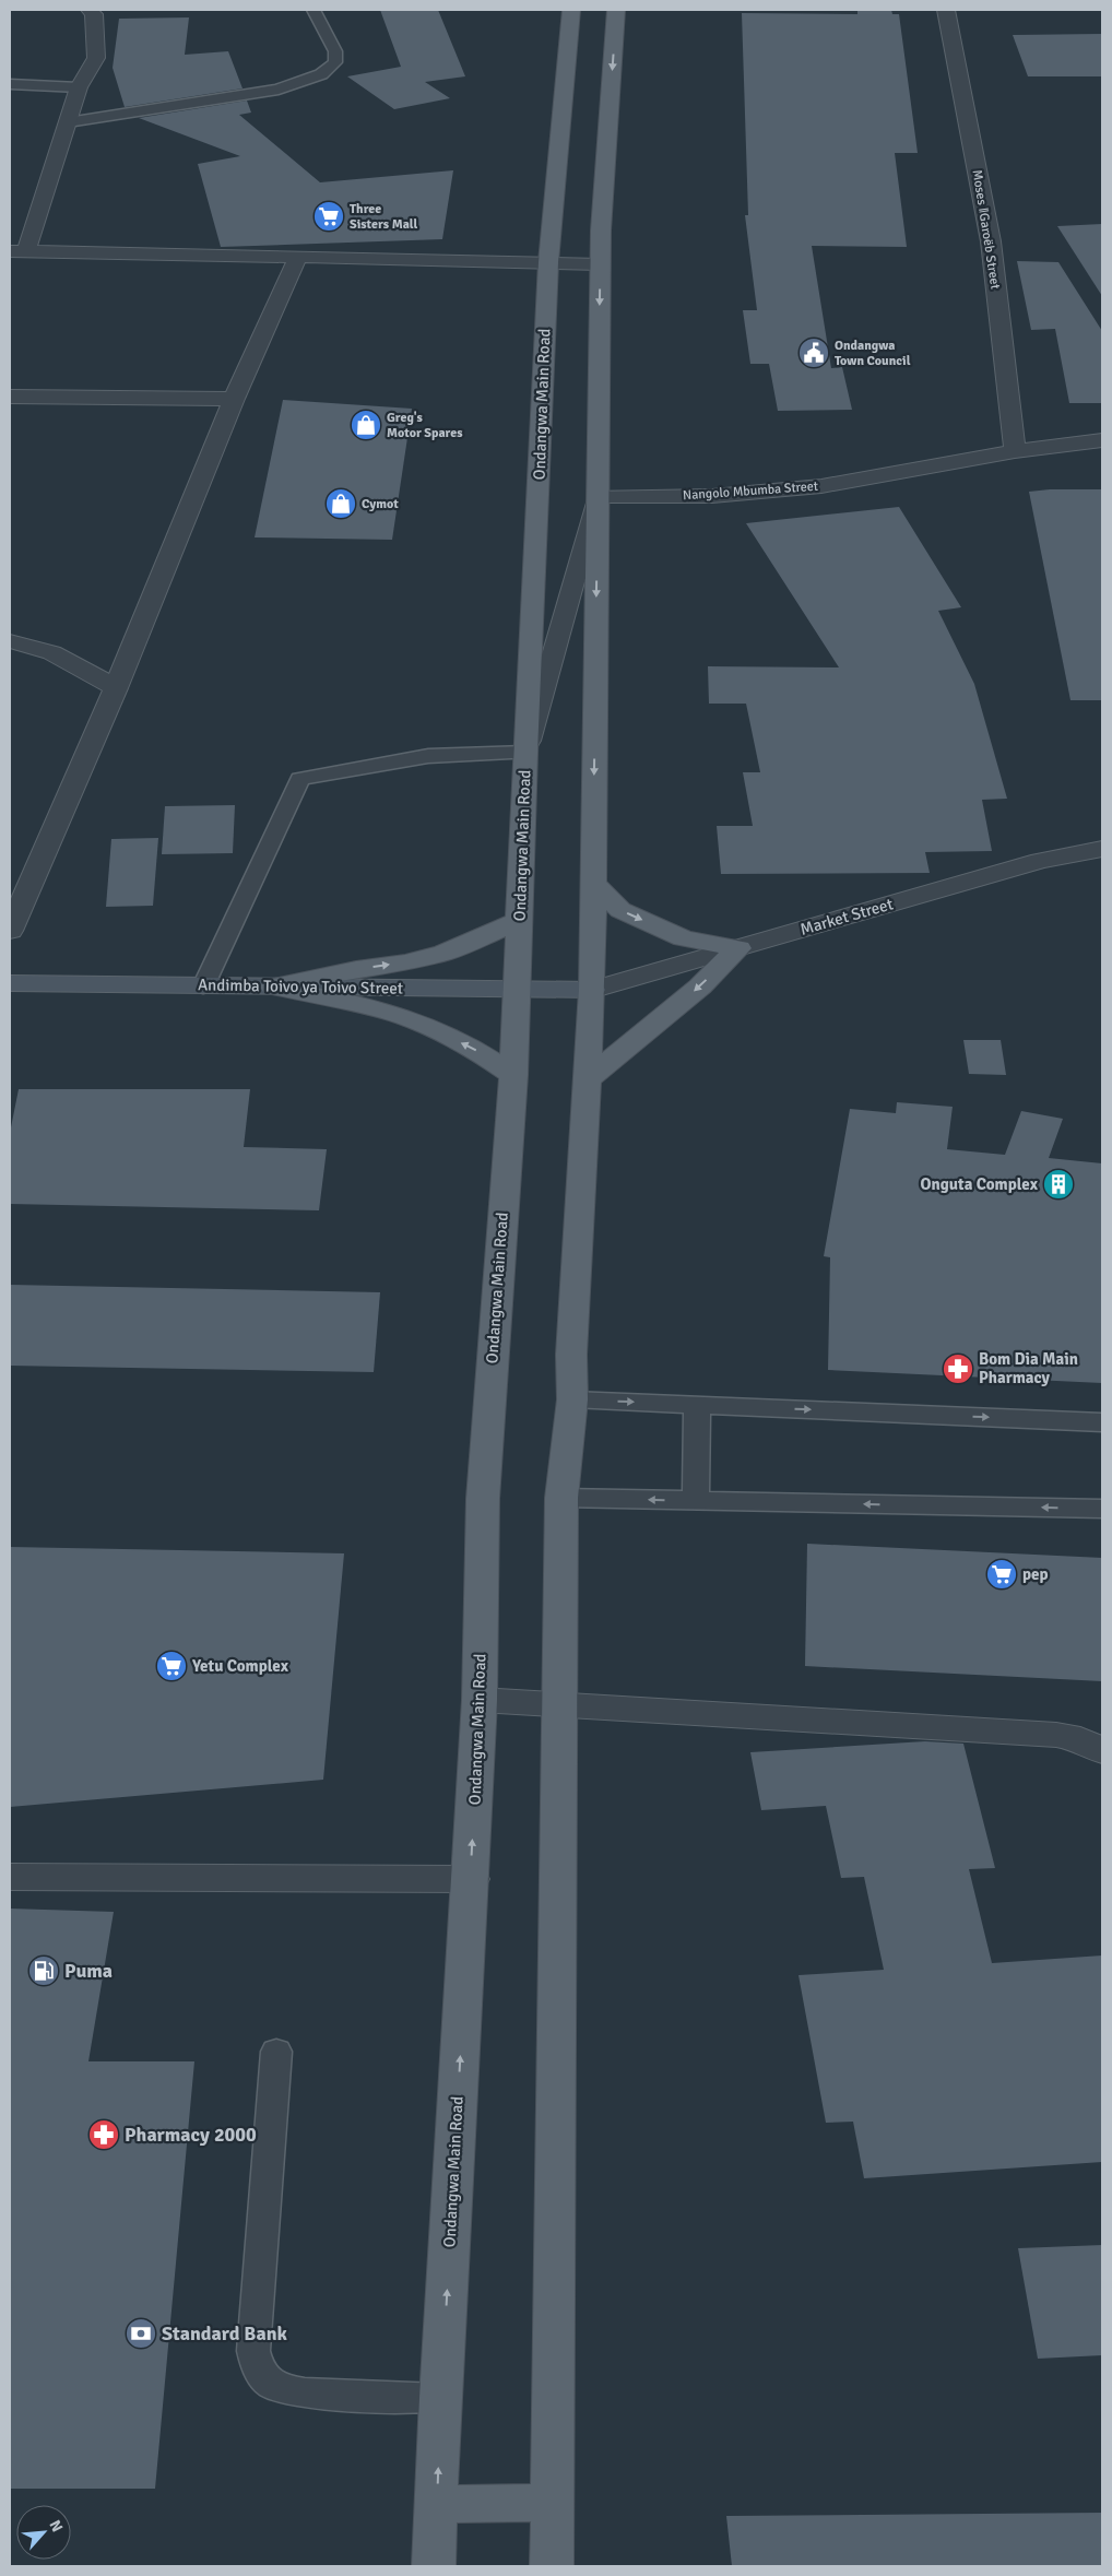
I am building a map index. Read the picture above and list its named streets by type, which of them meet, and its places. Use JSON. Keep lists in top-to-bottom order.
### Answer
{
  "streets": {
    "main road": ["Ondangwa Main Road"],
    "street": [
      "Moses ǁGaroëb Street",
      "Nangolo Mbumba Street",
      "Market Street",
      "Andimba Toivo ya Toivo Street"
    ]
  },
  "crossings": [
    ["Moses ǁGaroëb Street", "Nangolo Mbumba Street"],
    ["Ondangwa Main Road", "Andimba Toivo ya Toivo Street"],
    ["Market Street", "Andimba Toivo ya Toivo Street"]
  ],
  "places": {
    "supermarket": ["Three Sisters Mall", "pep", "Yetu Complex"],
    "public building": ["Ondangwa Town Council"],
    "shop": ["Greg's Motor Spares", "Cymot"],
    "building": ["Onguta Complex"],
    "pharmacy": ["Bom Dia Main Pharmacy", "Pharmacy 2000"],
    "fuel station": ["Puma"],
    "bank": ["Standard Bank"]
  },
  "north": "top right"
}
